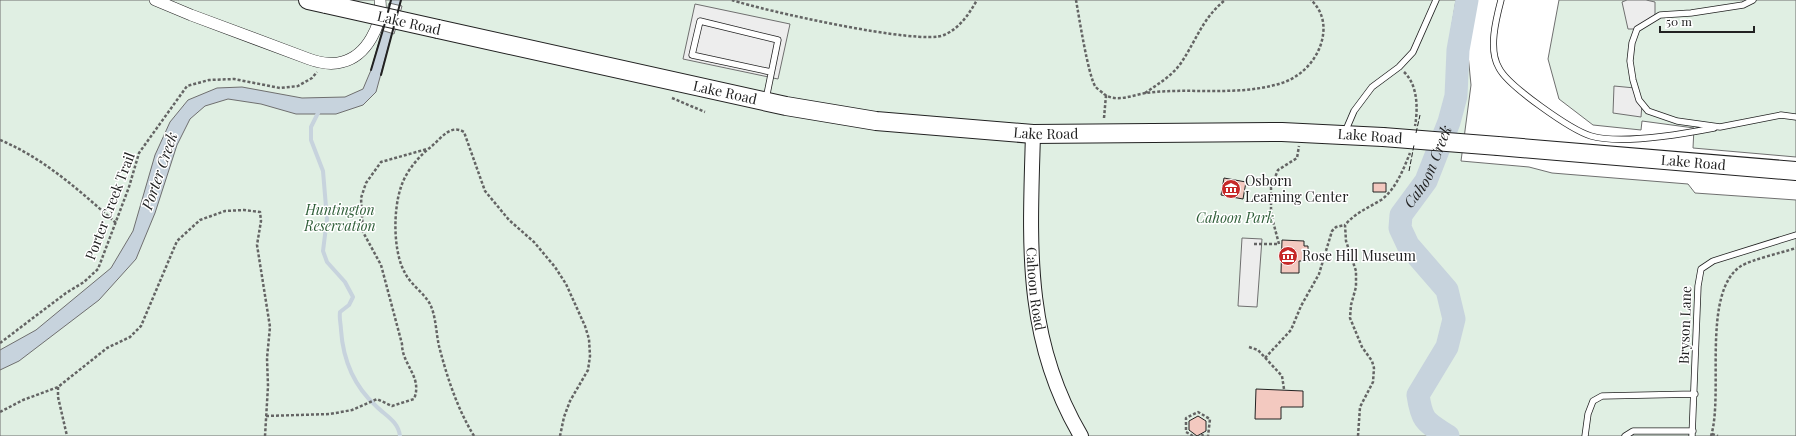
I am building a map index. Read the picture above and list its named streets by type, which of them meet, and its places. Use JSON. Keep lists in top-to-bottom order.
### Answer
{
  "streets": {
    "main road": ["Lake Road"],
    "street": ["Cahoon Road"],
    "lane": ["Bryson Lane"],
    "path": ["Porter Creek Trail"]
  },
  "crossings": [
    ["Lake Road", "Cahoon Road"]
  ],
  "water": ["Cahoon Creek", "Porter Creek"],
  "parks": ["Huntington Reservation", "Cahoon Park"],
  "places": {
    "museum": ["Osborn Learning Center", "Rose Hill Museum"]
  },
  "scale_bar": "50 m"
}
